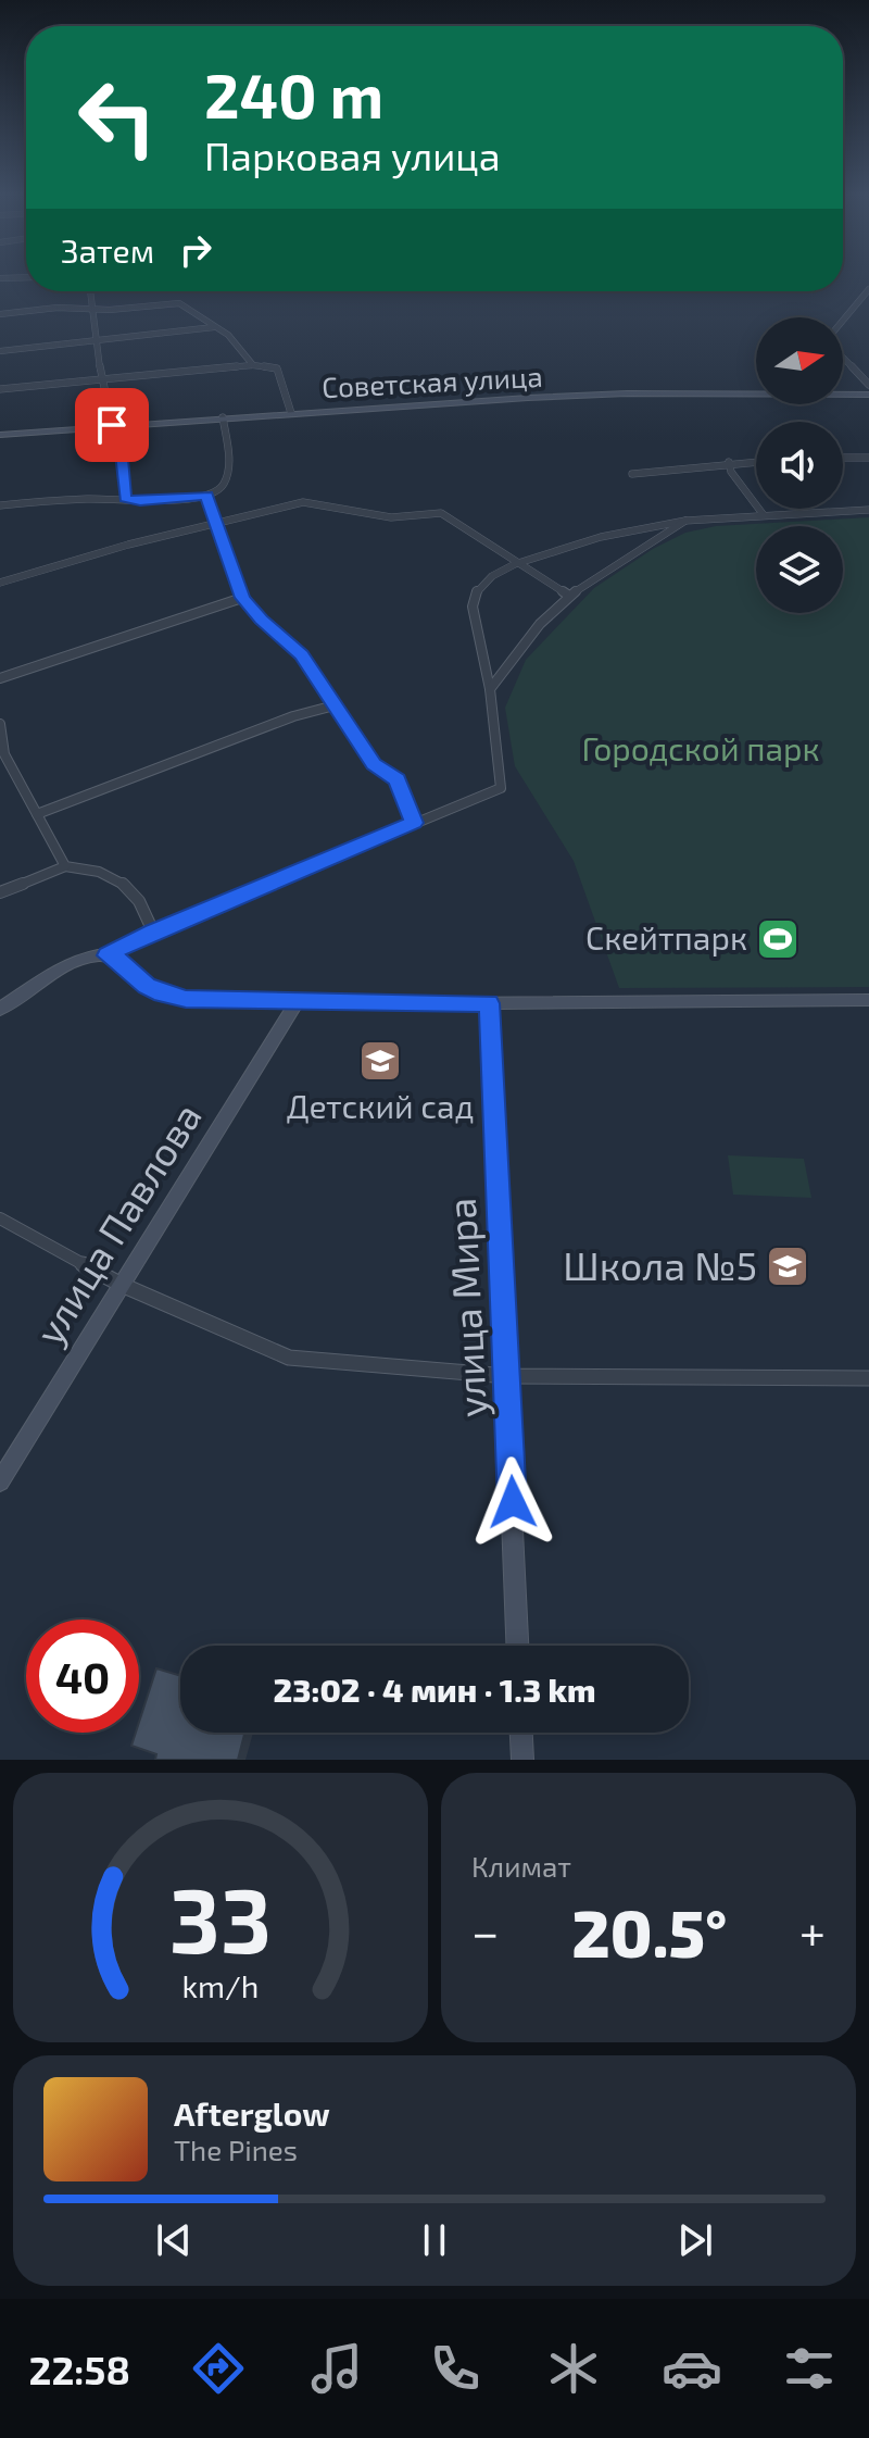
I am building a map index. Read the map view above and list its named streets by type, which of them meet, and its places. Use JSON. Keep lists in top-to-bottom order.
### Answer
{
  "streets": {
    "street": ["Советская улица", "улица Павлова", "улица Мира"]
  },
  "parks": ["Городской парк"],
  "places": {
    "sports": ["Скейтпарк"],
    "school or university": ["Детский сад", "Школа №5"]
  },
  "north": "right",
  "page": {
    "turn": ["240 m", "Парковая улица"],
    "then": "Затем",
    "limit": "40",
    "trip": "23:02 · 4 мин · 1.3 km",
    "tile": "Климат",
    "heat": ["−", "20.5°", "+"],
    "song": ["Afterglow", "The Pines"],
    "tabs": "22:58",
    "gauge": ["33", "km/h"]
  }
}
